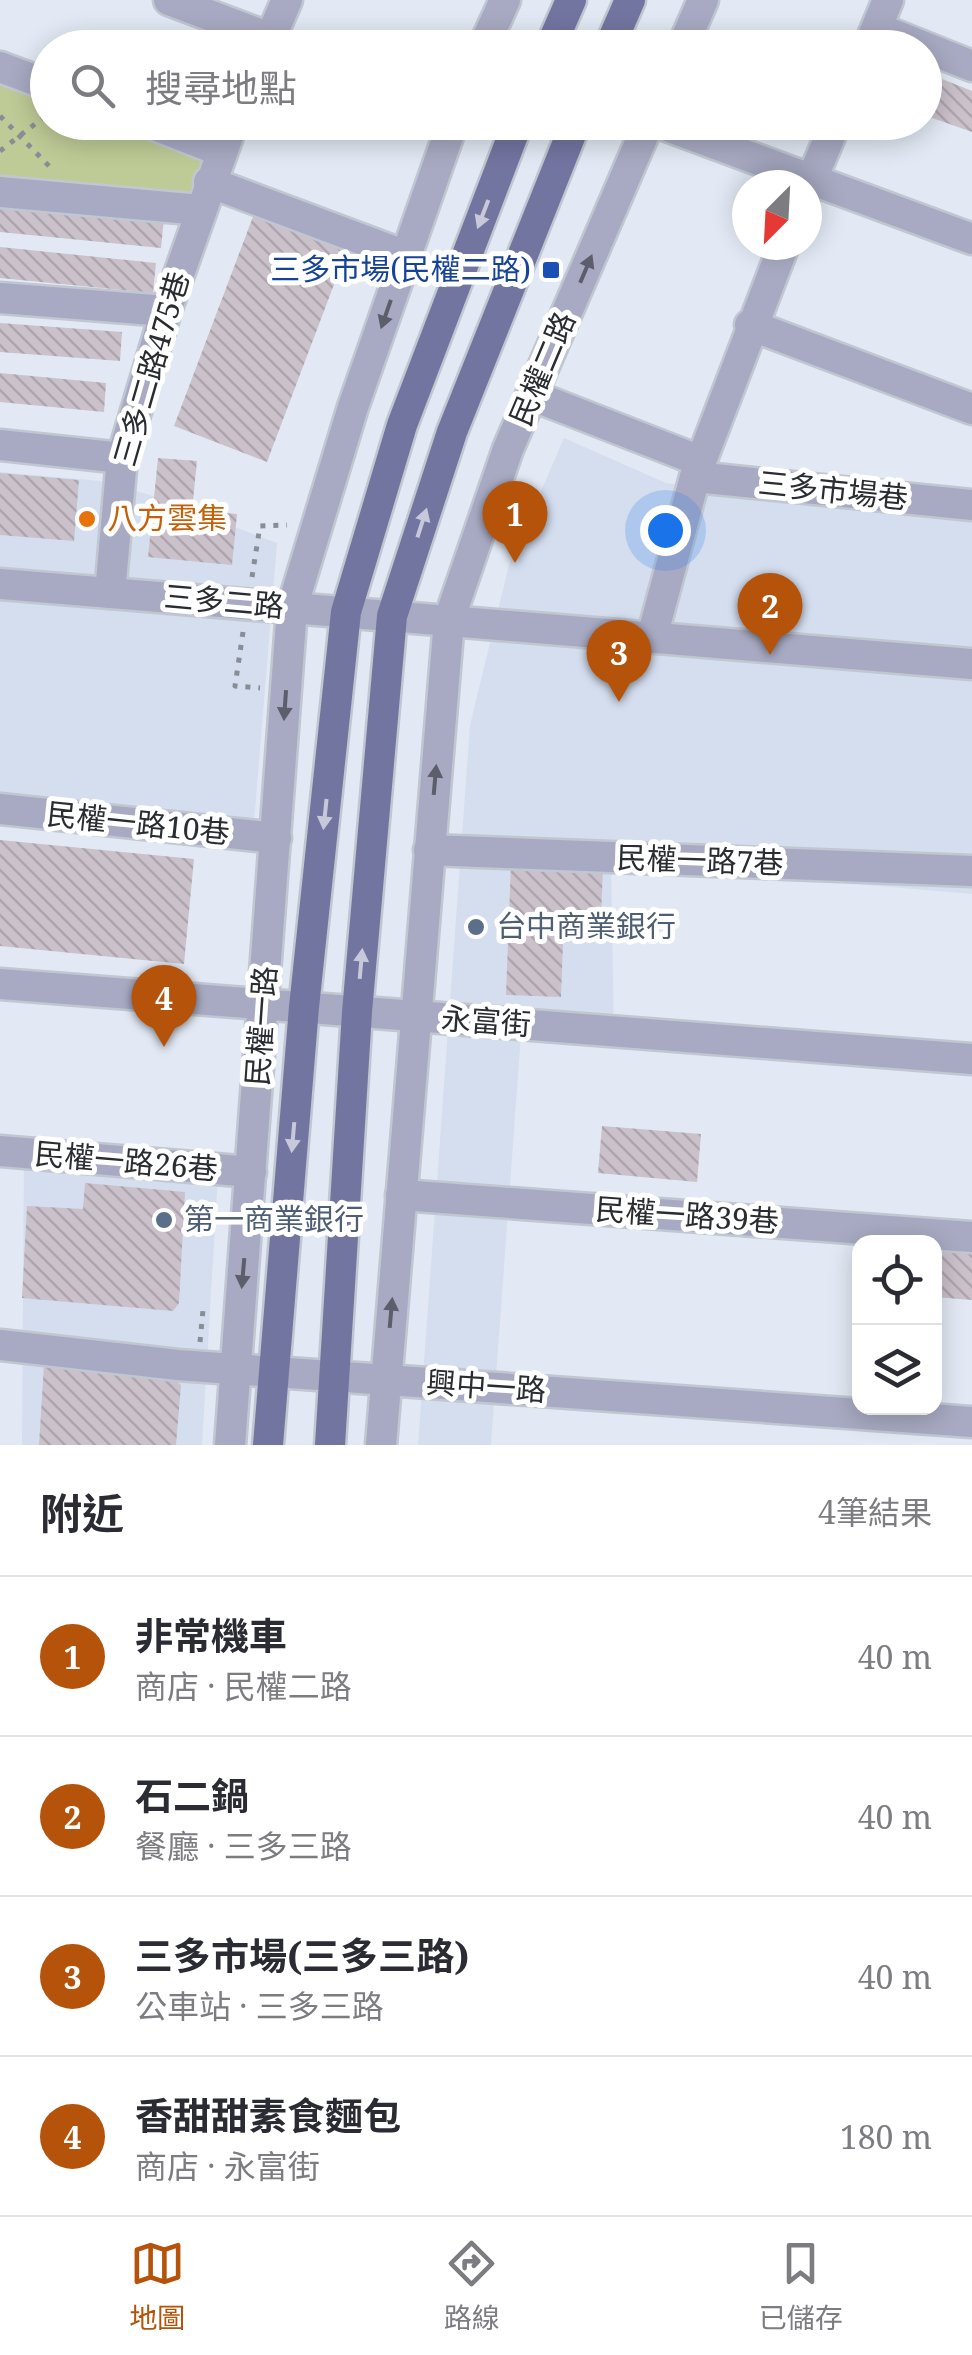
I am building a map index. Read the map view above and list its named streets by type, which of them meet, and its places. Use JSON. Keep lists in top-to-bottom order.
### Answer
{
  "streets": {
    "main road": ["民權二路", "民權一路"],
    "street": [
      "三多二路475巷",
      "三多市場巷",
      "三多二路",
      "民權一路10巷",
      "民權一路7巷",
      "永富街",
      "民權一路26巷",
      "民權一路39巷",
      "興中一路"
    ]
  },
  "crossings": [
    ["三多二路475巷", "三多二路"],
    ["民權二路", "三多市場巷"],
    ["民權二路", "三多二路"],
    ["三多二路", "民權一路"],
    ["民權一路10巷", "民權一路"],
    ["永富街", "民權一路"],
    ["民權一路", "民權一路26巷"],
    ["民權一路", "興中一路"]
  ],
  "places": {
    "transit": ["三多市場(民權二路)"],
    "other": ["八方雲集", "台中商業銀行", "第一商業銀行"]
  },
  "north": "bottom left",
  "page": {
    "search": "搜尋地點",
    "pins": [
      "1",
      "2",
      "3",
      "4"
    ],
    "heading": ["附近", "4筆結果"],
    "list": [
      {
        "mark": "1",
        "name": "非常機車",
        "note": "商店 · 民權二路",
        "value": "40 m"
      },
      {
        "mark": "2",
        "name": "石二鍋",
        "note": "餐廳 · 三多三路",
        "value": "40 m"
      },
      {
        "mark": "3",
        "name": "三多市場(三多三路)",
        "note": "公車站 · 三多三路",
        "value": "40 m"
      },
      {
        "mark": "4",
        "name": "香甜甜素食麵包",
        "note": "商店 · 永富街",
        "value": "180 m"
      }
    ],
    "nav": ["地圖", "路線", "已儲存"]
  }
}
